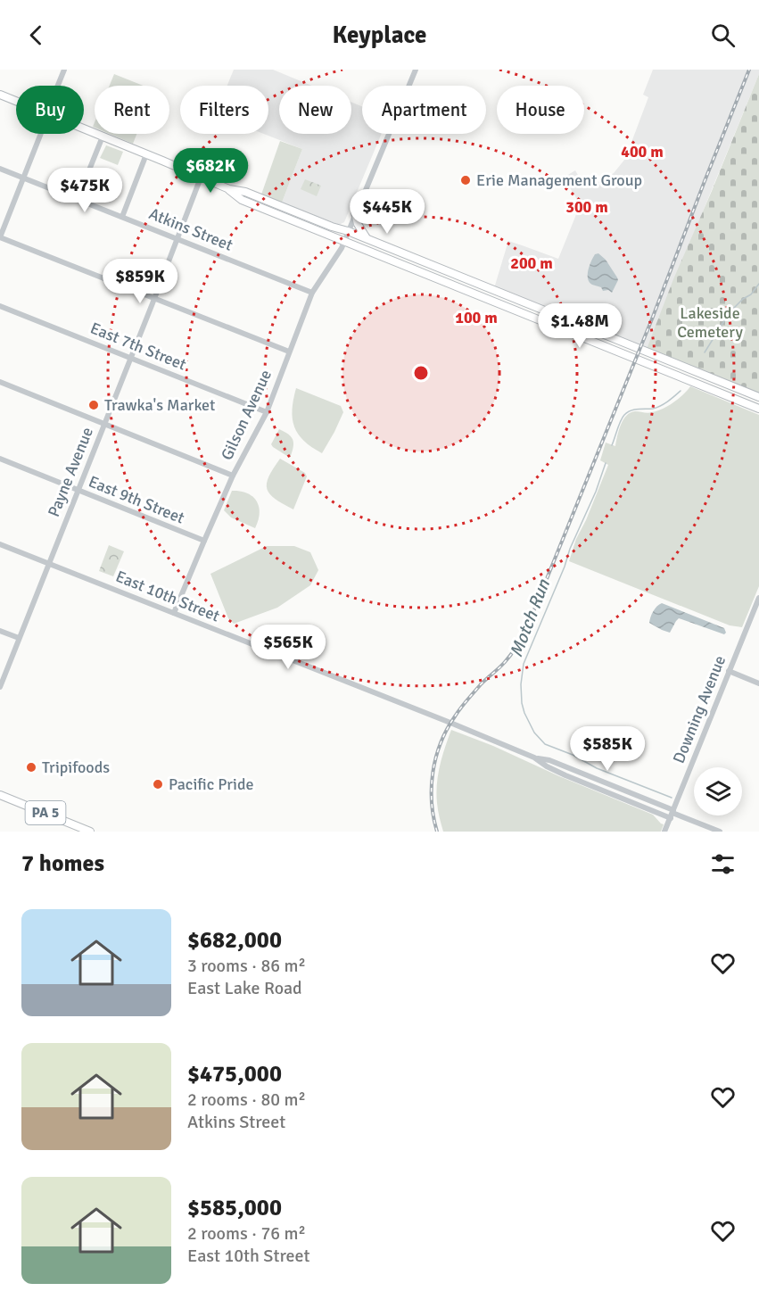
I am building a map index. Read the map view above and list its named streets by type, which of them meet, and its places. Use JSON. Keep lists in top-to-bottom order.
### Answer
{
  "streets": {
    "main road": ["PA 5"],
    "street": [
      "Atkins Street",
      "East 7th Street",
      "Gilson Avenue",
      "Payne Avenue",
      "East 9th Street",
      "East 10th Street",
      "Downing Avenue"
    ]
  },
  "crossings": [
    ["Atkins Street", "Gilson Avenue"],
    ["Atkins Street", "Payne Avenue"],
    ["East 7th Street", "Gilson Avenue"],
    ["East 7th Street", "Payne Avenue"],
    ["Gilson Avenue", "East 9th Street"],
    ["Gilson Avenue", "East 10th Street"],
    ["Payne Avenue", "East 9th Street"],
    ["Payne Avenue", "East 10th Street"],
    ["East 10th Street", "Downing Avenue"]
  ],
  "water": ["Motch Run"],
  "parks": ["Lakeside Cemetery"],
  "places": [
    "Erie Management Group",
    "Trawka's Market",
    "Tripifoods",
    "Pacific Pride"
  ],
  "page": {
    "header": "Keyplace",
    "chip": [
      "Buy",
      "Rent",
      "Filters",
      "New",
      "Apartment",
      "House"
    ],
    "price": [
      "$682K",
      "$475K",
      "$445K",
      "$859K",
      "$1.48M",
      "$565K",
      "$585K"
    ],
    "heading": "7 homes",
    "list": [
      {
        "name": "$682,000",
        "note": "3 rooms · 86 m² · East Lake Road"
      },
      {
        "name": "$475,000",
        "note": "2 rooms · 80 m² · Atkins Street"
      },
      {
        "name": "$585,000",
        "note": "2 rooms · 76 m² · East 10th Street"
      }
    ]
  },
  "rings": [
    "400 m",
    "300 m",
    "200 m",
    "100 m"
  ]
}
